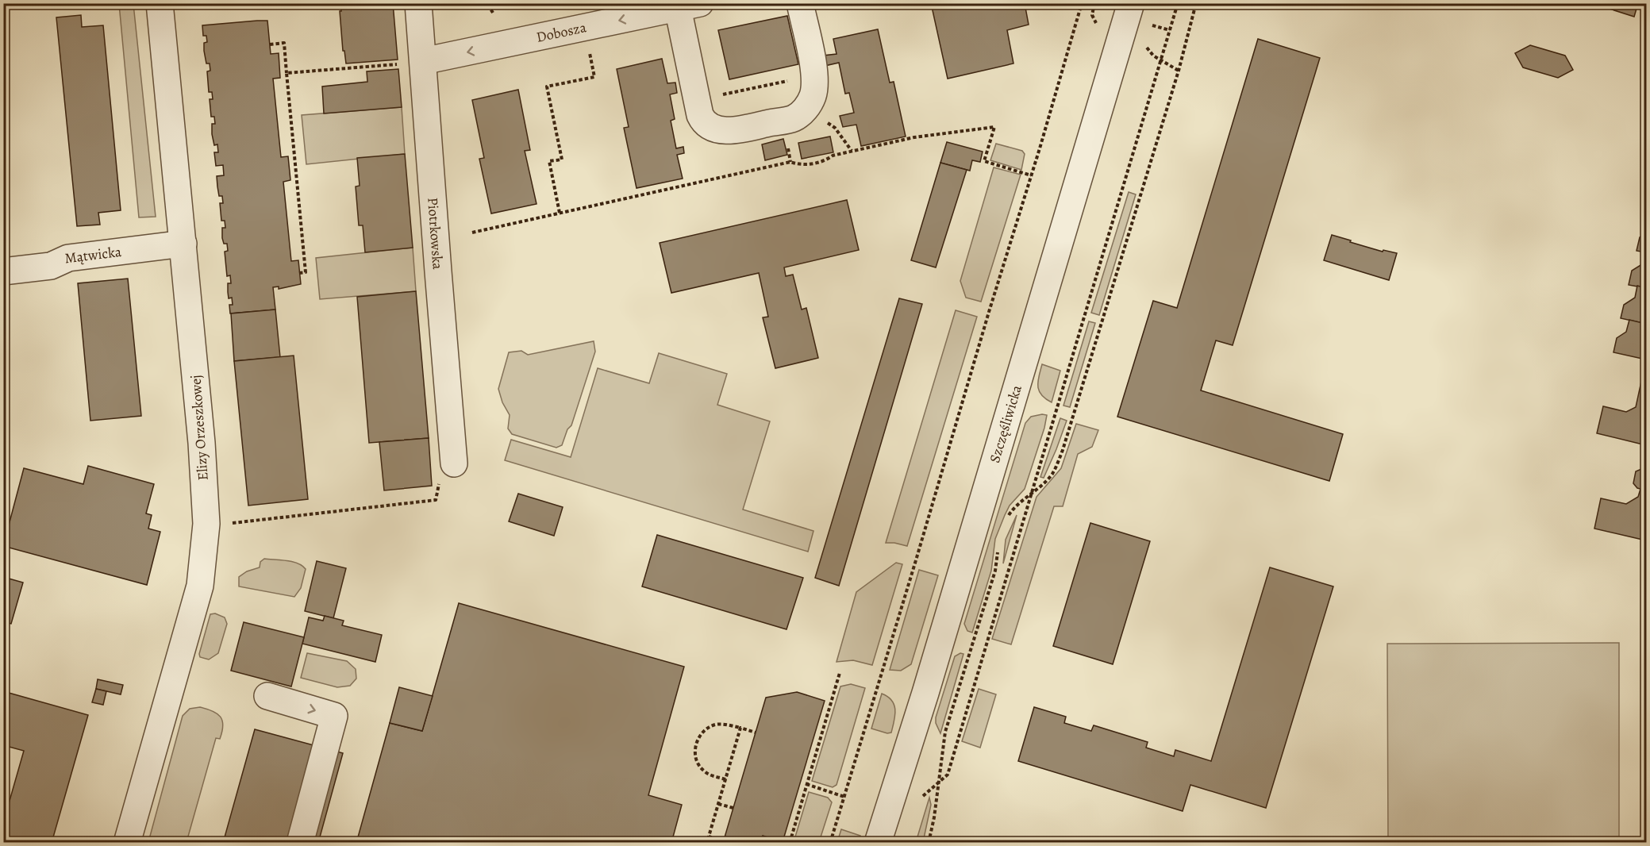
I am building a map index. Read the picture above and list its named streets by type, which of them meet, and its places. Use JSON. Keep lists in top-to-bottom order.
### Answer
{
  "streets": {
    "street": [
      "Dobosza",
      "Piotrkowska",
      "Mątwicka",
      "Szczęśliwicka",
      "Elizy Orzeszkowej"
    ]
  },
  "crossings": [
    ["Dobosza", "Piotrkowska"],
    ["Mątwicka", "Elizy Orzeszkowej"]
  ],
  "one_way": ["Dobosza"]
}
